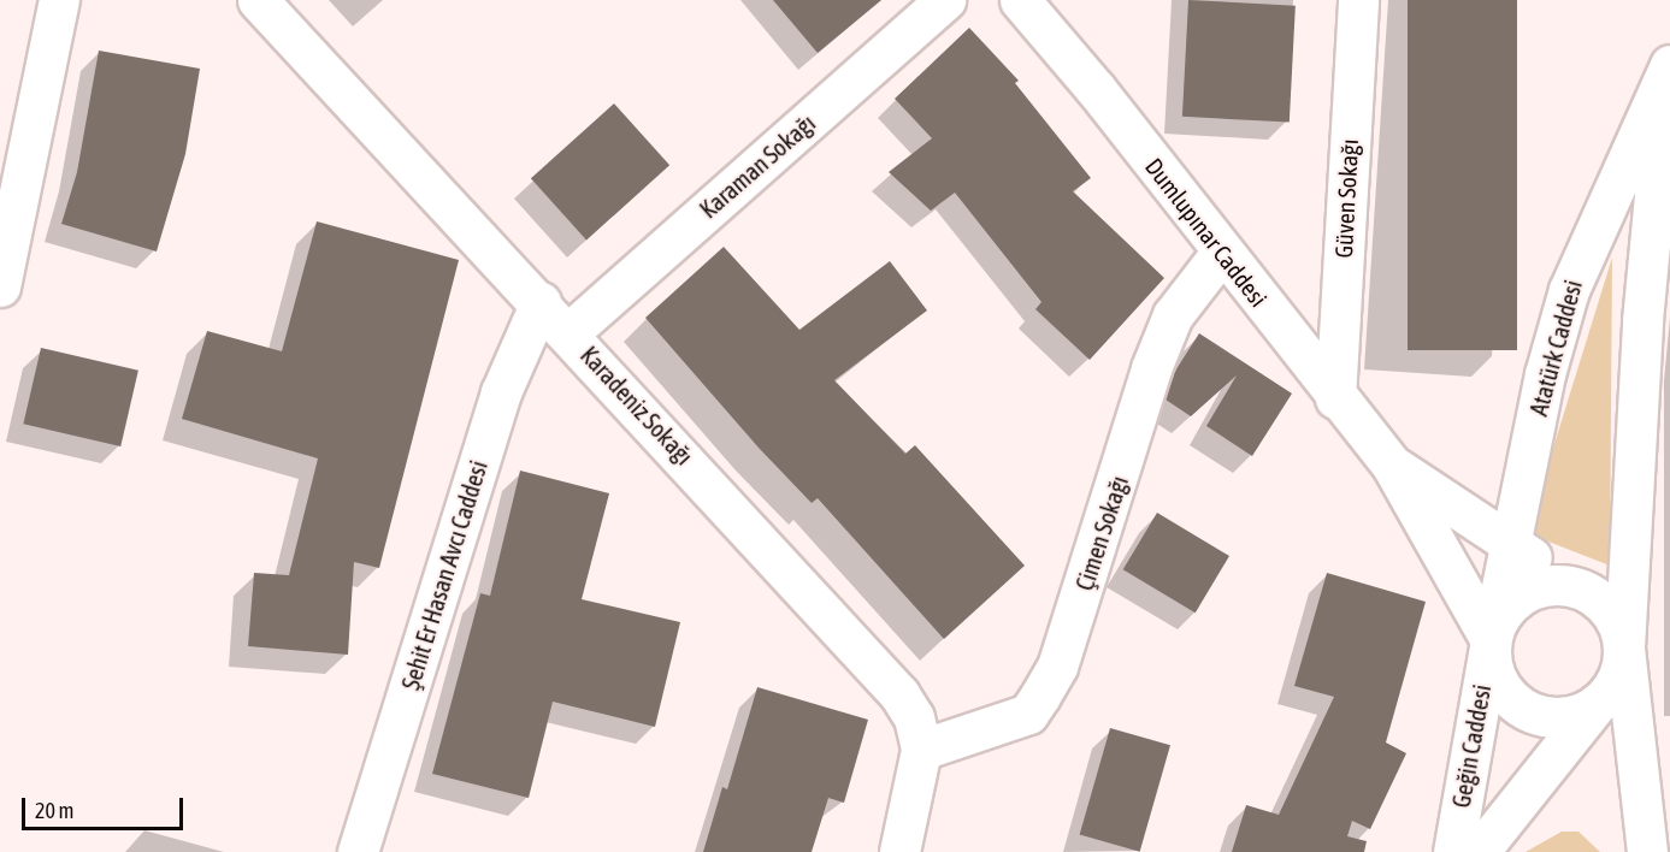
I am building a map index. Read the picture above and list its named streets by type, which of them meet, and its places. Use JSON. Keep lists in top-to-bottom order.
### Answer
{
  "streets": {
    "street": [
      "Karaman Sokağı",
      "Güven Sokağı",
      "Dumlupınar Caddesi",
      "Atatürk Caddesi",
      "Karadeniz Sokağı",
      "Çimen Sokağı",
      "Şehit Er Hasan Avcı Caddesi",
      "Geğin Caddesi"
    ]
  },
  "crossings": [
    ["Karaman Sokağı", "Karadeniz Sokağı"],
    ["Güven Sokağı", "Dumlupınar Caddesi"],
    ["Dumlupınar Caddesi", "Atatürk Caddesi"],
    ["Dumlupınar Caddesi", "Çimen Sokağı"],
    ["Dumlupınar Caddesi", "Geğin Caddesi"],
    ["Atatürk Caddesi", "Geğin Caddesi"],
    ["Karadeniz Sokağı", "Çimen Sokağı"],
    ["Karadeniz Sokağı", "Şehit Er Hasan Avcı Caddesi"]
  ],
  "scale_bar": "20 m"
}
